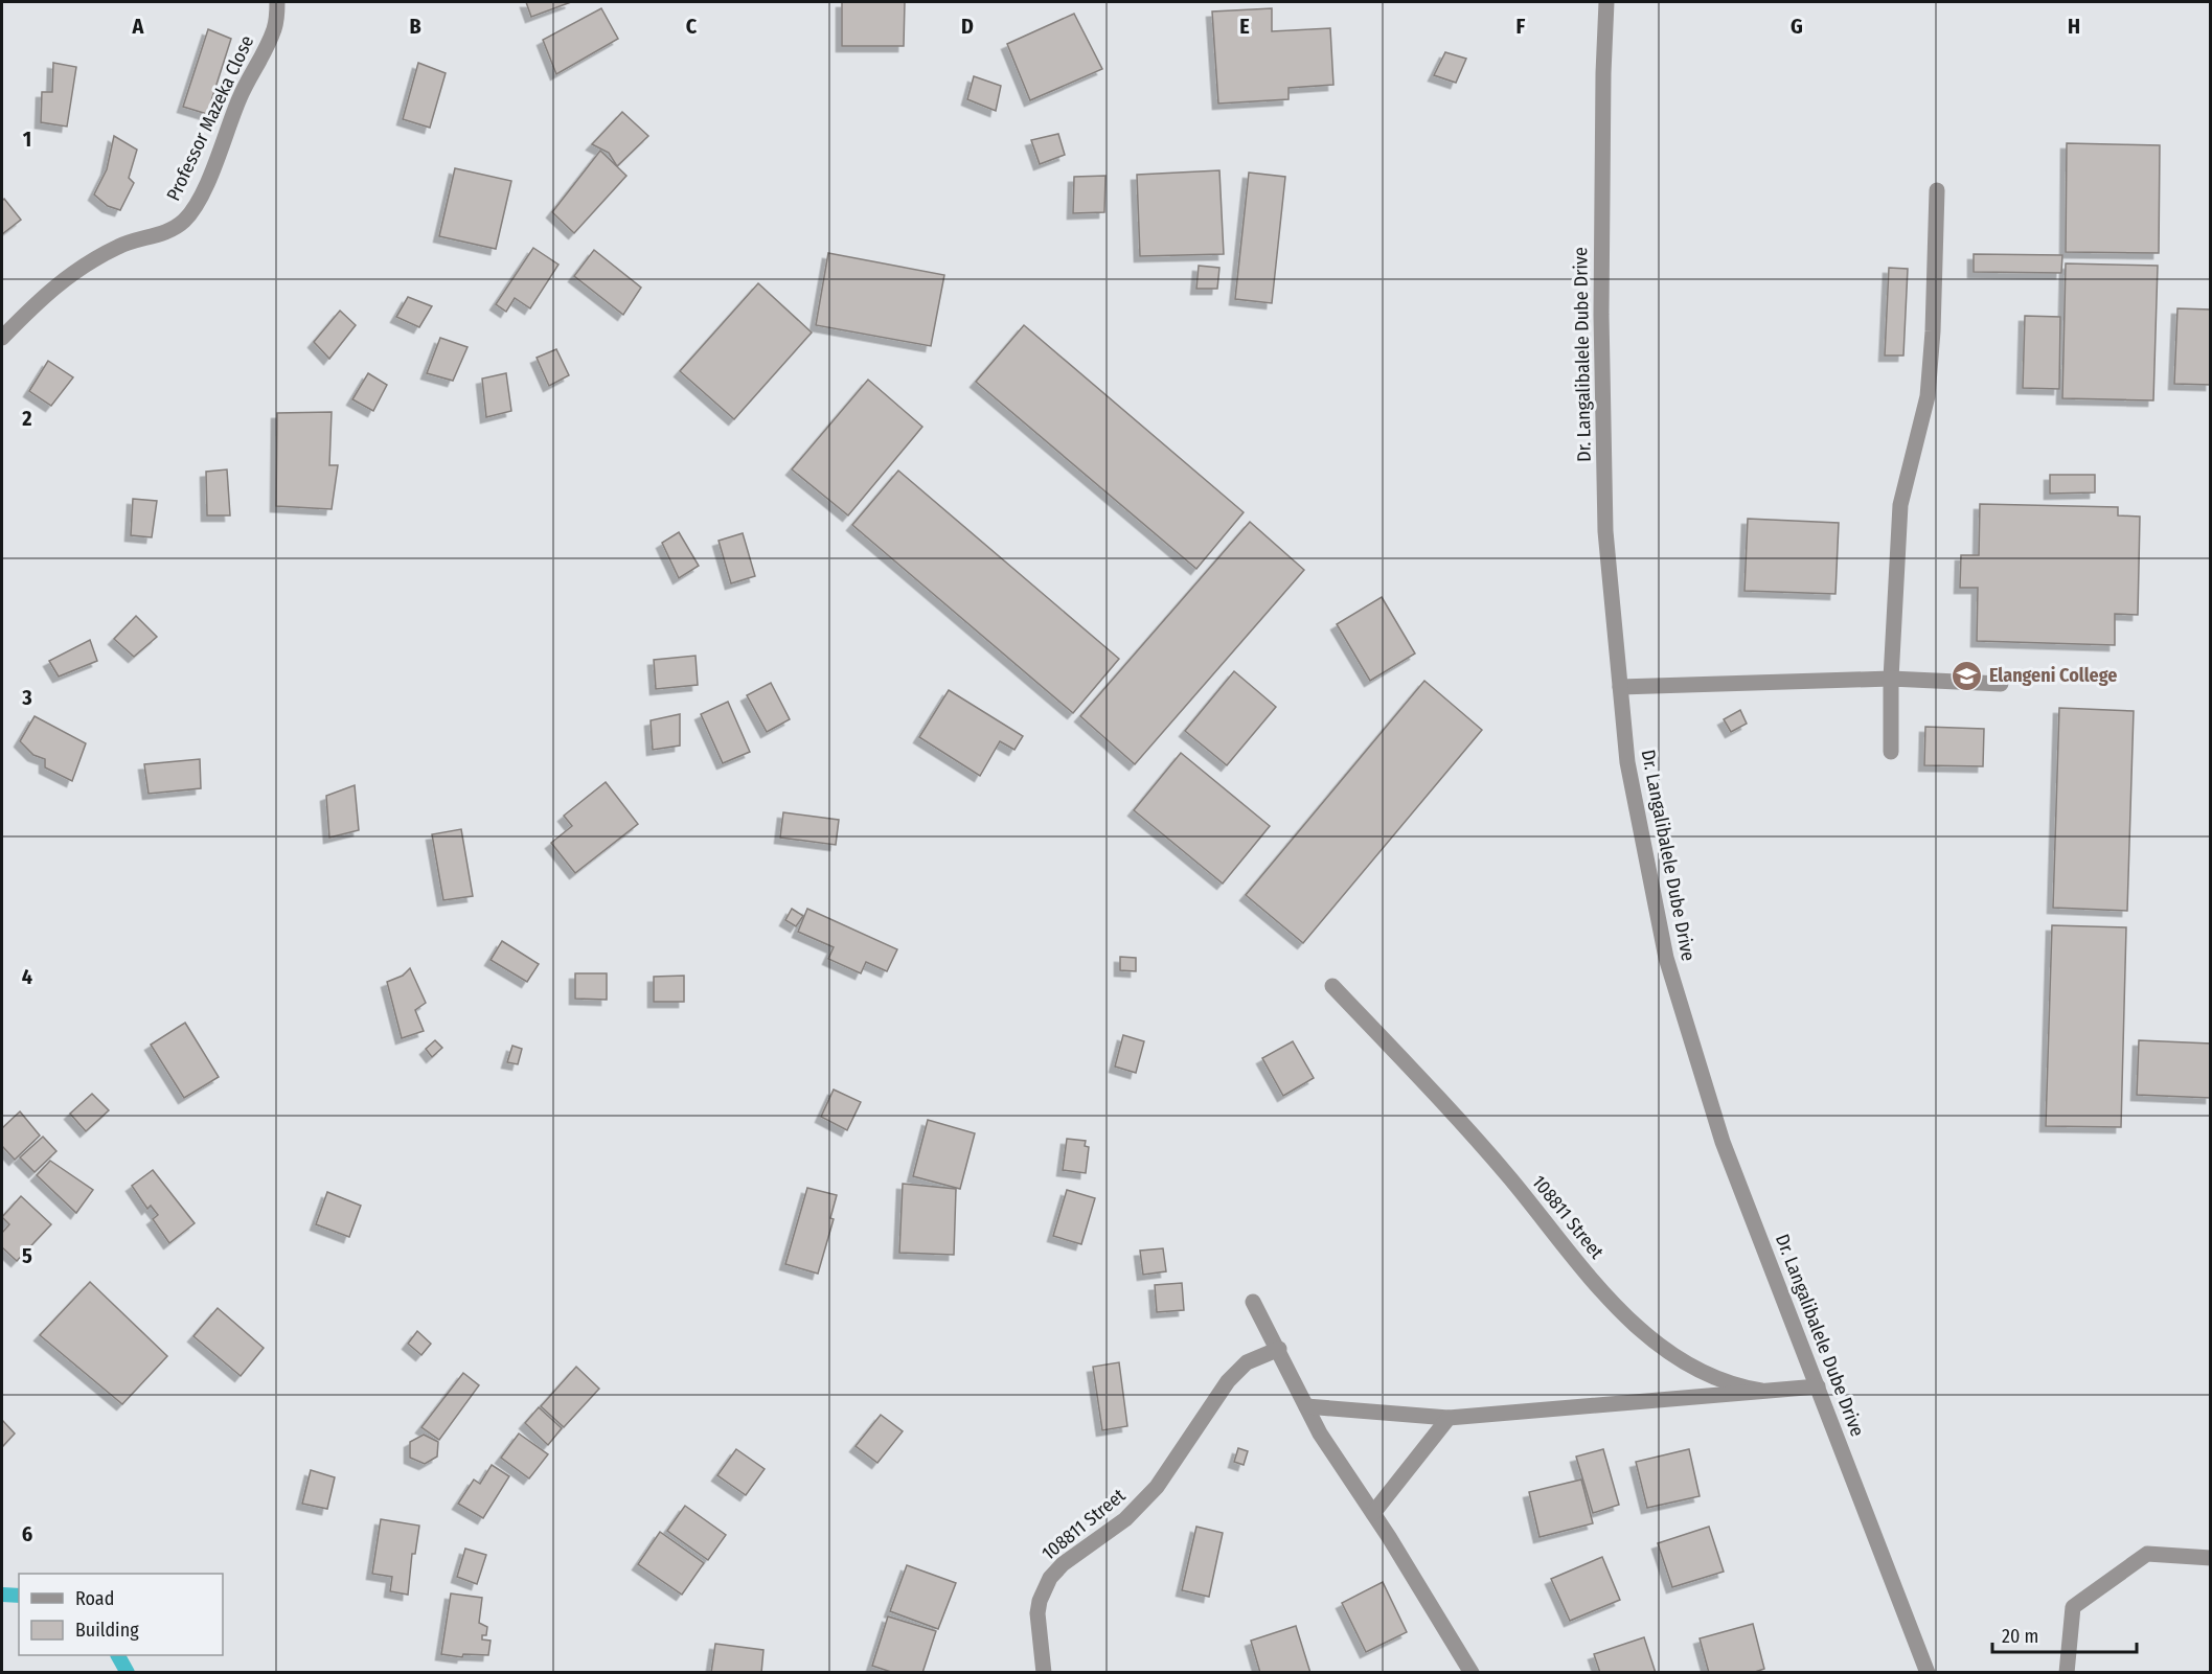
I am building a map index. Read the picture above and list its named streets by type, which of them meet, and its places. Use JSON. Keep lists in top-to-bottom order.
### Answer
{
  "streets": {
    "street": ["Professor Mazeka Close", "Dr. Langalibalele Dube Drive", "108811 Street"]
  },
  "crossings": [
    ["Dr. Langalibalele Dube Drive", "108811 Street"]
  ],
  "places": {
    "school or university": ["Elangeni College"]
  },
  "legend": ["Road", "Building"],
  "scale_bar": "20 m",
  "grid": {
    "columns": [
      "A",
      "B",
      "C",
      "D",
      "E",
      "F",
      "G",
      "H"
    ],
    "rows": [
      "1",
      "2",
      "3",
      "4",
      "5",
      "6"
    ]
  }
}
